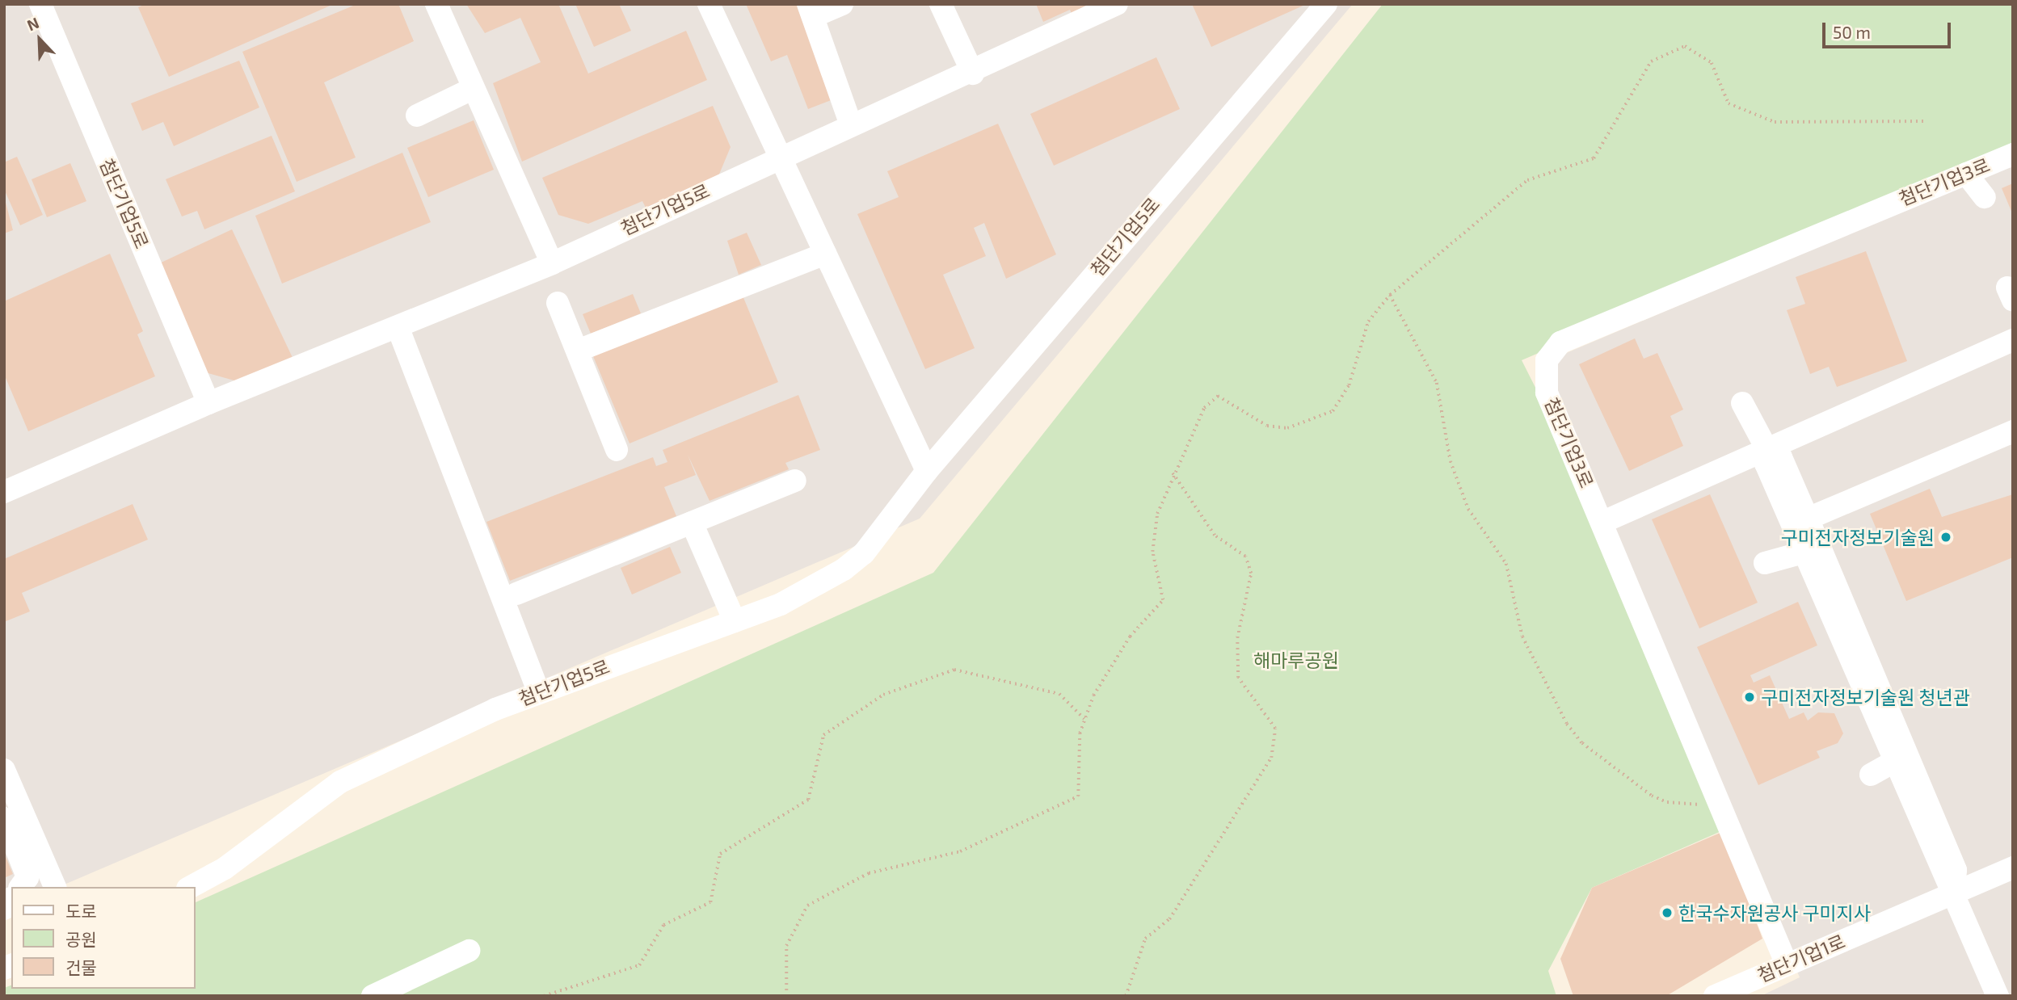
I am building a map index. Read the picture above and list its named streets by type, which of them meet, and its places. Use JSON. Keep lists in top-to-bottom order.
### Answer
{
  "streets": {
    "street": ["첨단기업3로", "첨단기업5로", "첨단기업1로"]
  },
  "crossings": [
    ["첨단기업3로", "첨단기업1로"]
  ],
  "parks": ["해마루공원"],
  "places": ["구미전자정보기술원", "구미전자정보기술원 청년관", "한국수자원공사 구미지사"],
  "legend": ["도로", "공원", "건물"],
  "scale_bar": "50 m",
  "north": "top left"
}
